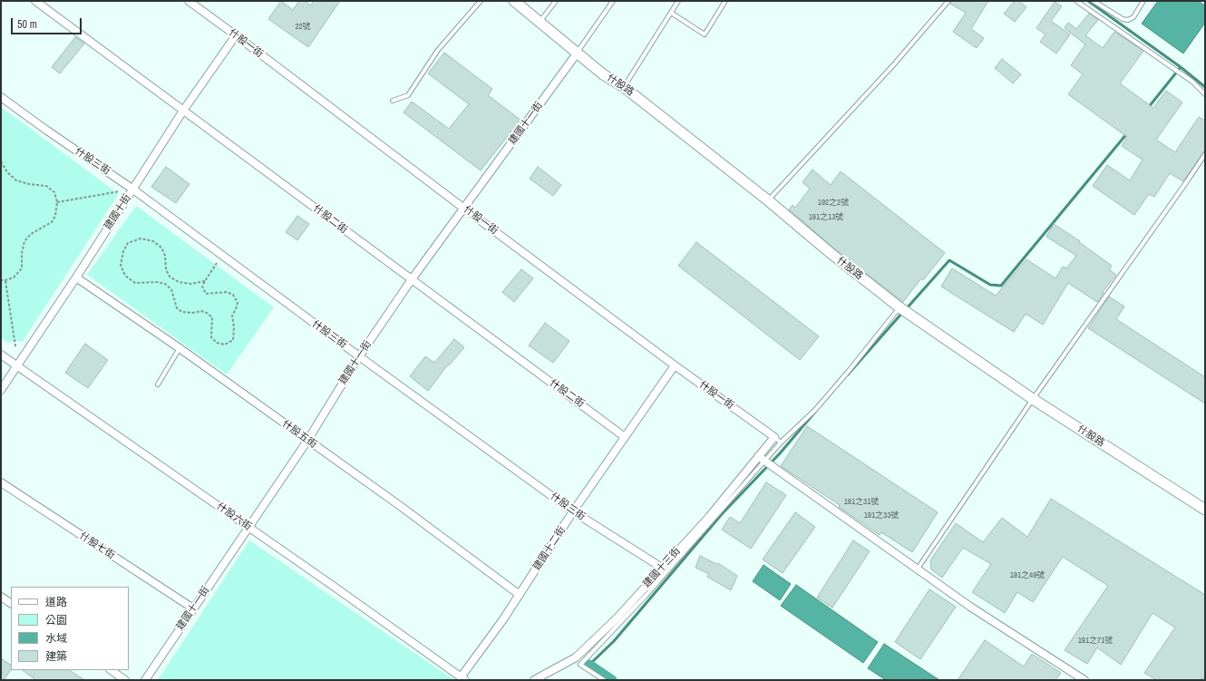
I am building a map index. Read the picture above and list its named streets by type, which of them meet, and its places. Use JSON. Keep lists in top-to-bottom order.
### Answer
{
  "streets": {
    "street": [
      "什股一街",
      "什股路",
      "建國十一街",
      "什股三街",
      "建國十街",
      "什股二街",
      "什股五街",
      "什股六街",
      "什股七街",
      "建國十二街",
      "建國十三街"
    ]
  },
  "crossings": [
    ["什股一街", "建國十一街"],
    ["什股一街", "建國十街"],
    ["什股一街", "建國十二街"],
    ["什股一街", "建國十三街"],
    ["什股路", "建國十一街"],
    ["建國十一街", "什股三街"],
    ["建國十一街", "什股二街"],
    ["建國十一街", "什股五街"],
    ["建國十一街", "什股六街"],
    ["建國十一街", "什股七街"],
    ["什股三街", "建國十街"],
    ["什股三街", "建國十二街"],
    ["什股三街", "建國十三街"],
    ["建國十街", "什股二街"],
    ["建國十街", "什股五街"],
    ["建國十街", "什股六街"],
    ["什股二街", "建國十二街"],
    ["什股五街", "建國十二街"],
    ["什股六街", "建國十二街"]
  ],
  "house_numbers": [
    "22號",
    "192之2號",
    "191之13號",
    "191之31號",
    "191之33號",
    "191之49號",
    "191之71號"
  ],
  "legend": [
    "道路",
    "公園",
    "水域",
    "建築"
  ],
  "scale_bar": "50 m"
}
